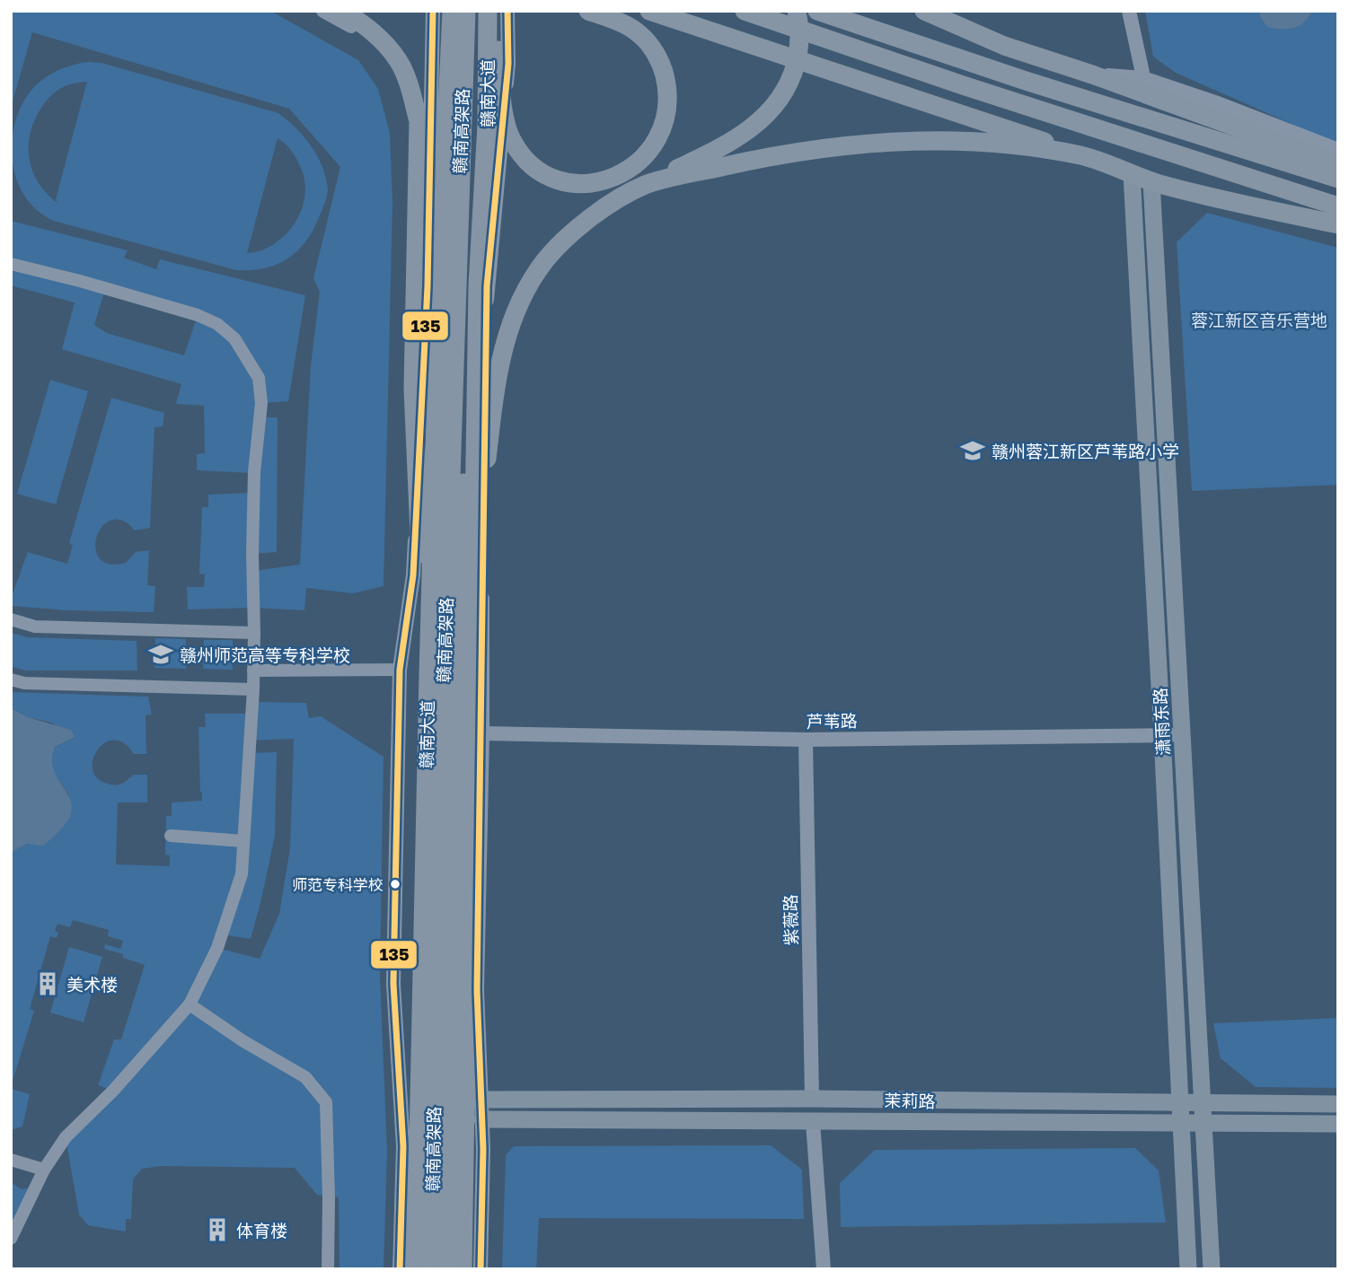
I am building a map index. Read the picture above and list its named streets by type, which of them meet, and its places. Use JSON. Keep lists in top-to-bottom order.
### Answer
{
  "streets": {
    "highway": ["赣南高架路"],
    "main road": ["赣南大道", "潇雨东路", "茉莉路"],
    "street": ["芦苇路", "紫薇路"]
  },
  "crossings": [
    ["芦苇路", "潇雨东路"],
    ["芦苇路", "紫薇路"],
    ["潇雨东路", "茉莉路"],
    ["紫薇路", "茉莉路"]
  ],
  "parks": ["蓉江新区音乐营地"],
  "places": {
    "school or university": ["赣州蓉江新区芦苇路小学", "赣州师范高等专科学校"],
    "other": ["师范专科学校"],
    "building": ["美术楼", "体育楼"]
  },
  "lines": ["transit line 135"]
}
